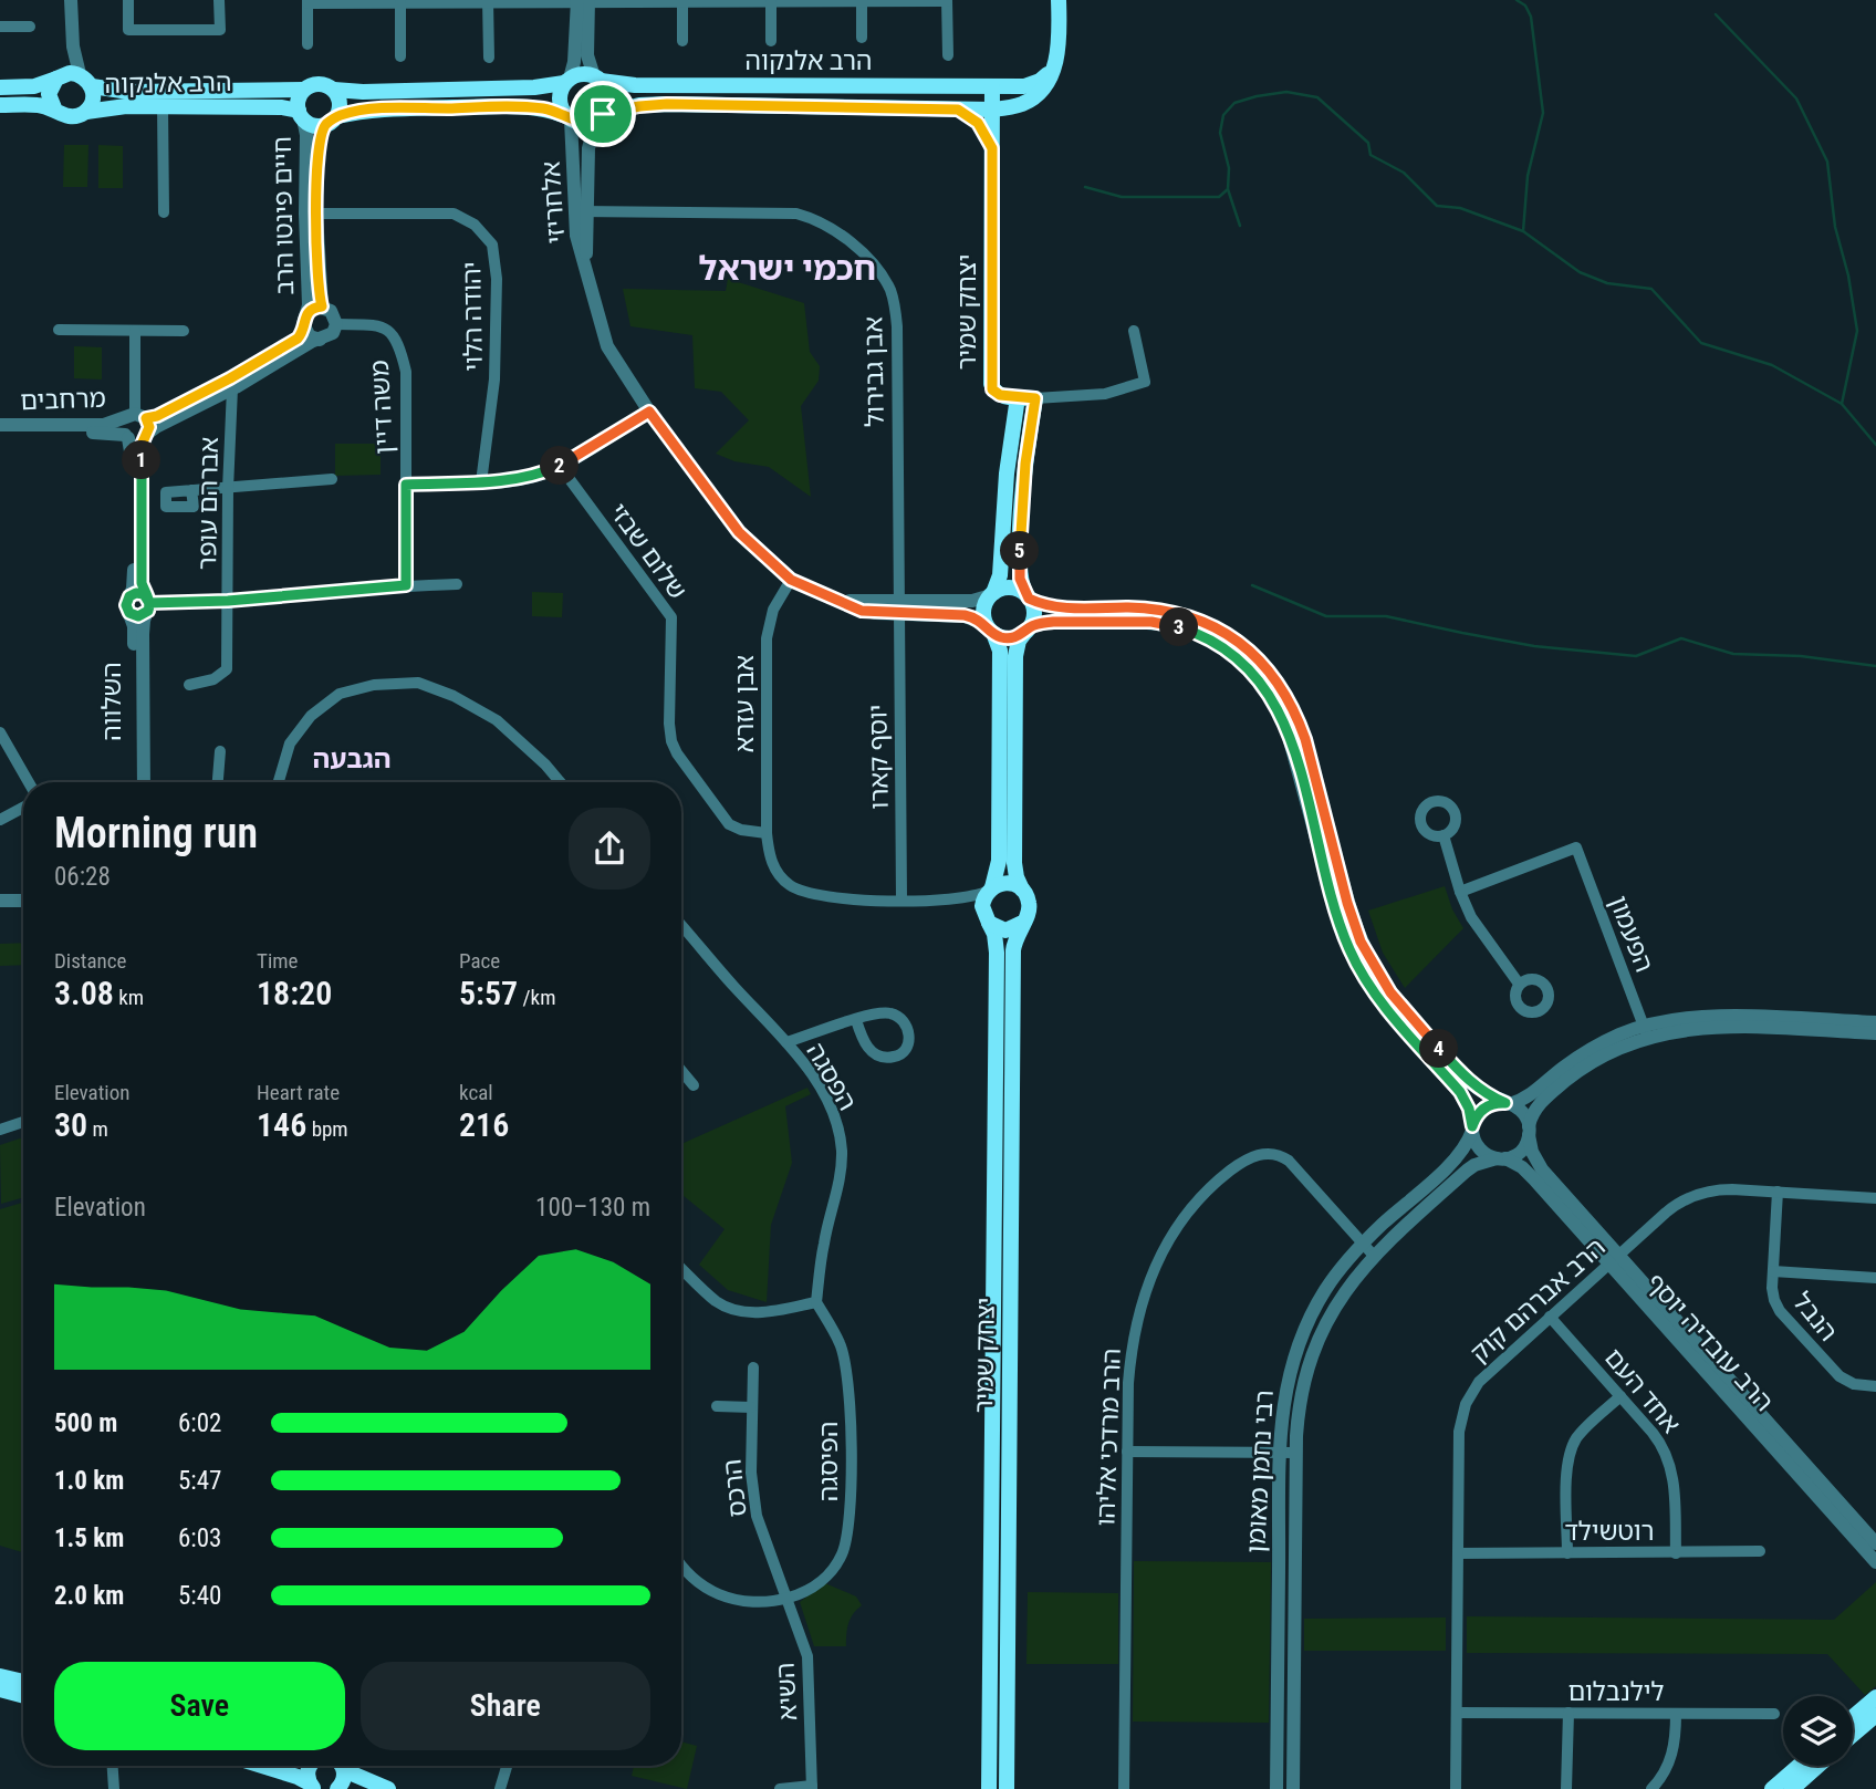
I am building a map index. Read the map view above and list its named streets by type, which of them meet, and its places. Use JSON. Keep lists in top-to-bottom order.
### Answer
{
  "streets": {
    "main road": ["הרב אלנקוה", "יצחק שמיר"],
    "street": [
      "אלחריזי",
      "חיים פינטו הרב",
      "יהודה הלוי",
      "אבן גבירול",
      "מרחבים",
      "משה דיין",
      "אברהם עופר",
      "שלום שבזי",
      "השלווה",
      "אבן עזרא",
      "יוסף קארו",
      "הפעמון",
      "הפסגה",
      "הרב אברהם קוק",
      "הנבל",
      "הרב עובדיה יוסף",
      "אחד העם",
      "הרב מרדכי אליהו",
      "הפיסגה",
      "רבי נחמן מאומן",
      "הרכס",
      "רוטשילד",
      "השיא",
      "לילנבלום"
    ]
  },
  "crossings": [
    ["הרב אלנקוה", "אלחריזי"],
    ["הרב אלנקוה", "חיים פינטו הרב"],
    ["אלחריזי", "אבן גבירול"],
    ["אלחריזי", "אבן עזרא"],
    ["אלחריזי", "יוסף קארו"],
    ["חיים פינטו הרב", "יהודה הלוי"],
    ["חיים פינטו הרב", "מרחבים"],
    ["חיים פינטו הרב", "משה דיין"],
    ["אבן גבירול", "יוסף קארו"],
    ["מרחבים", "משה דיין"],
    ["מרחבים", "השלווה"],
    ["שלום שבזי", "אבן עזרא"],
    ["הפסגה", "הפיסגה"],
    ["הרב אברהם קוק", "הנבל"],
    ["הרב אברהם קוק", "הרב עובדיה יוסף"],
    ["הרב אברהם קוק", "אחד העם"],
    ["הרב אברהם קוק", "רוטשילד"],
    ["הרב אברהם קוק", "לילנבלום"],
    ["הרב עובדיה יוסף", "רבי נחמן מאומן"],
    ["אחד העם", "רוטשילד"],
    ["הרב מרדכי אליהו", "רבי נחמן מאומן"],
    ["הפיסגה", "הרכס"],
    ["הפיסגה", "השיא"],
    ["הרכס", "השיא"]
  ],
  "districts": ["חכמי ישראל", "הגבעה"],
  "page": {
    "pins": [
      "1",
      "2",
      "5",
      "3",
      "4"
    ],
    "heading": ["Morning run", "06:28"],
    "stats": [
      ["Distance", "3.08 km"],
      ["Time", "18:20"],
      ["Pace", "5:57 /km"],
      ["Elevation", "30 m"],
      ["Heart rate", "146 bpm"],
      ["kcal", "216"]
    ],
    "chart": ["Elevation", "100–130 m"],
    "list": [
      {
        "name": "500 m",
        "note": "6:02"
      },
      {
        "name": "1.0 km",
        "note": "5:47"
      },
      {
        "name": "1.5 km",
        "note": "6:03"
      },
      {
        "name": "2.0 km",
        "note": "5:40"
      }
    ],
    "buttons": ["Save", "Share"]
  }
}
